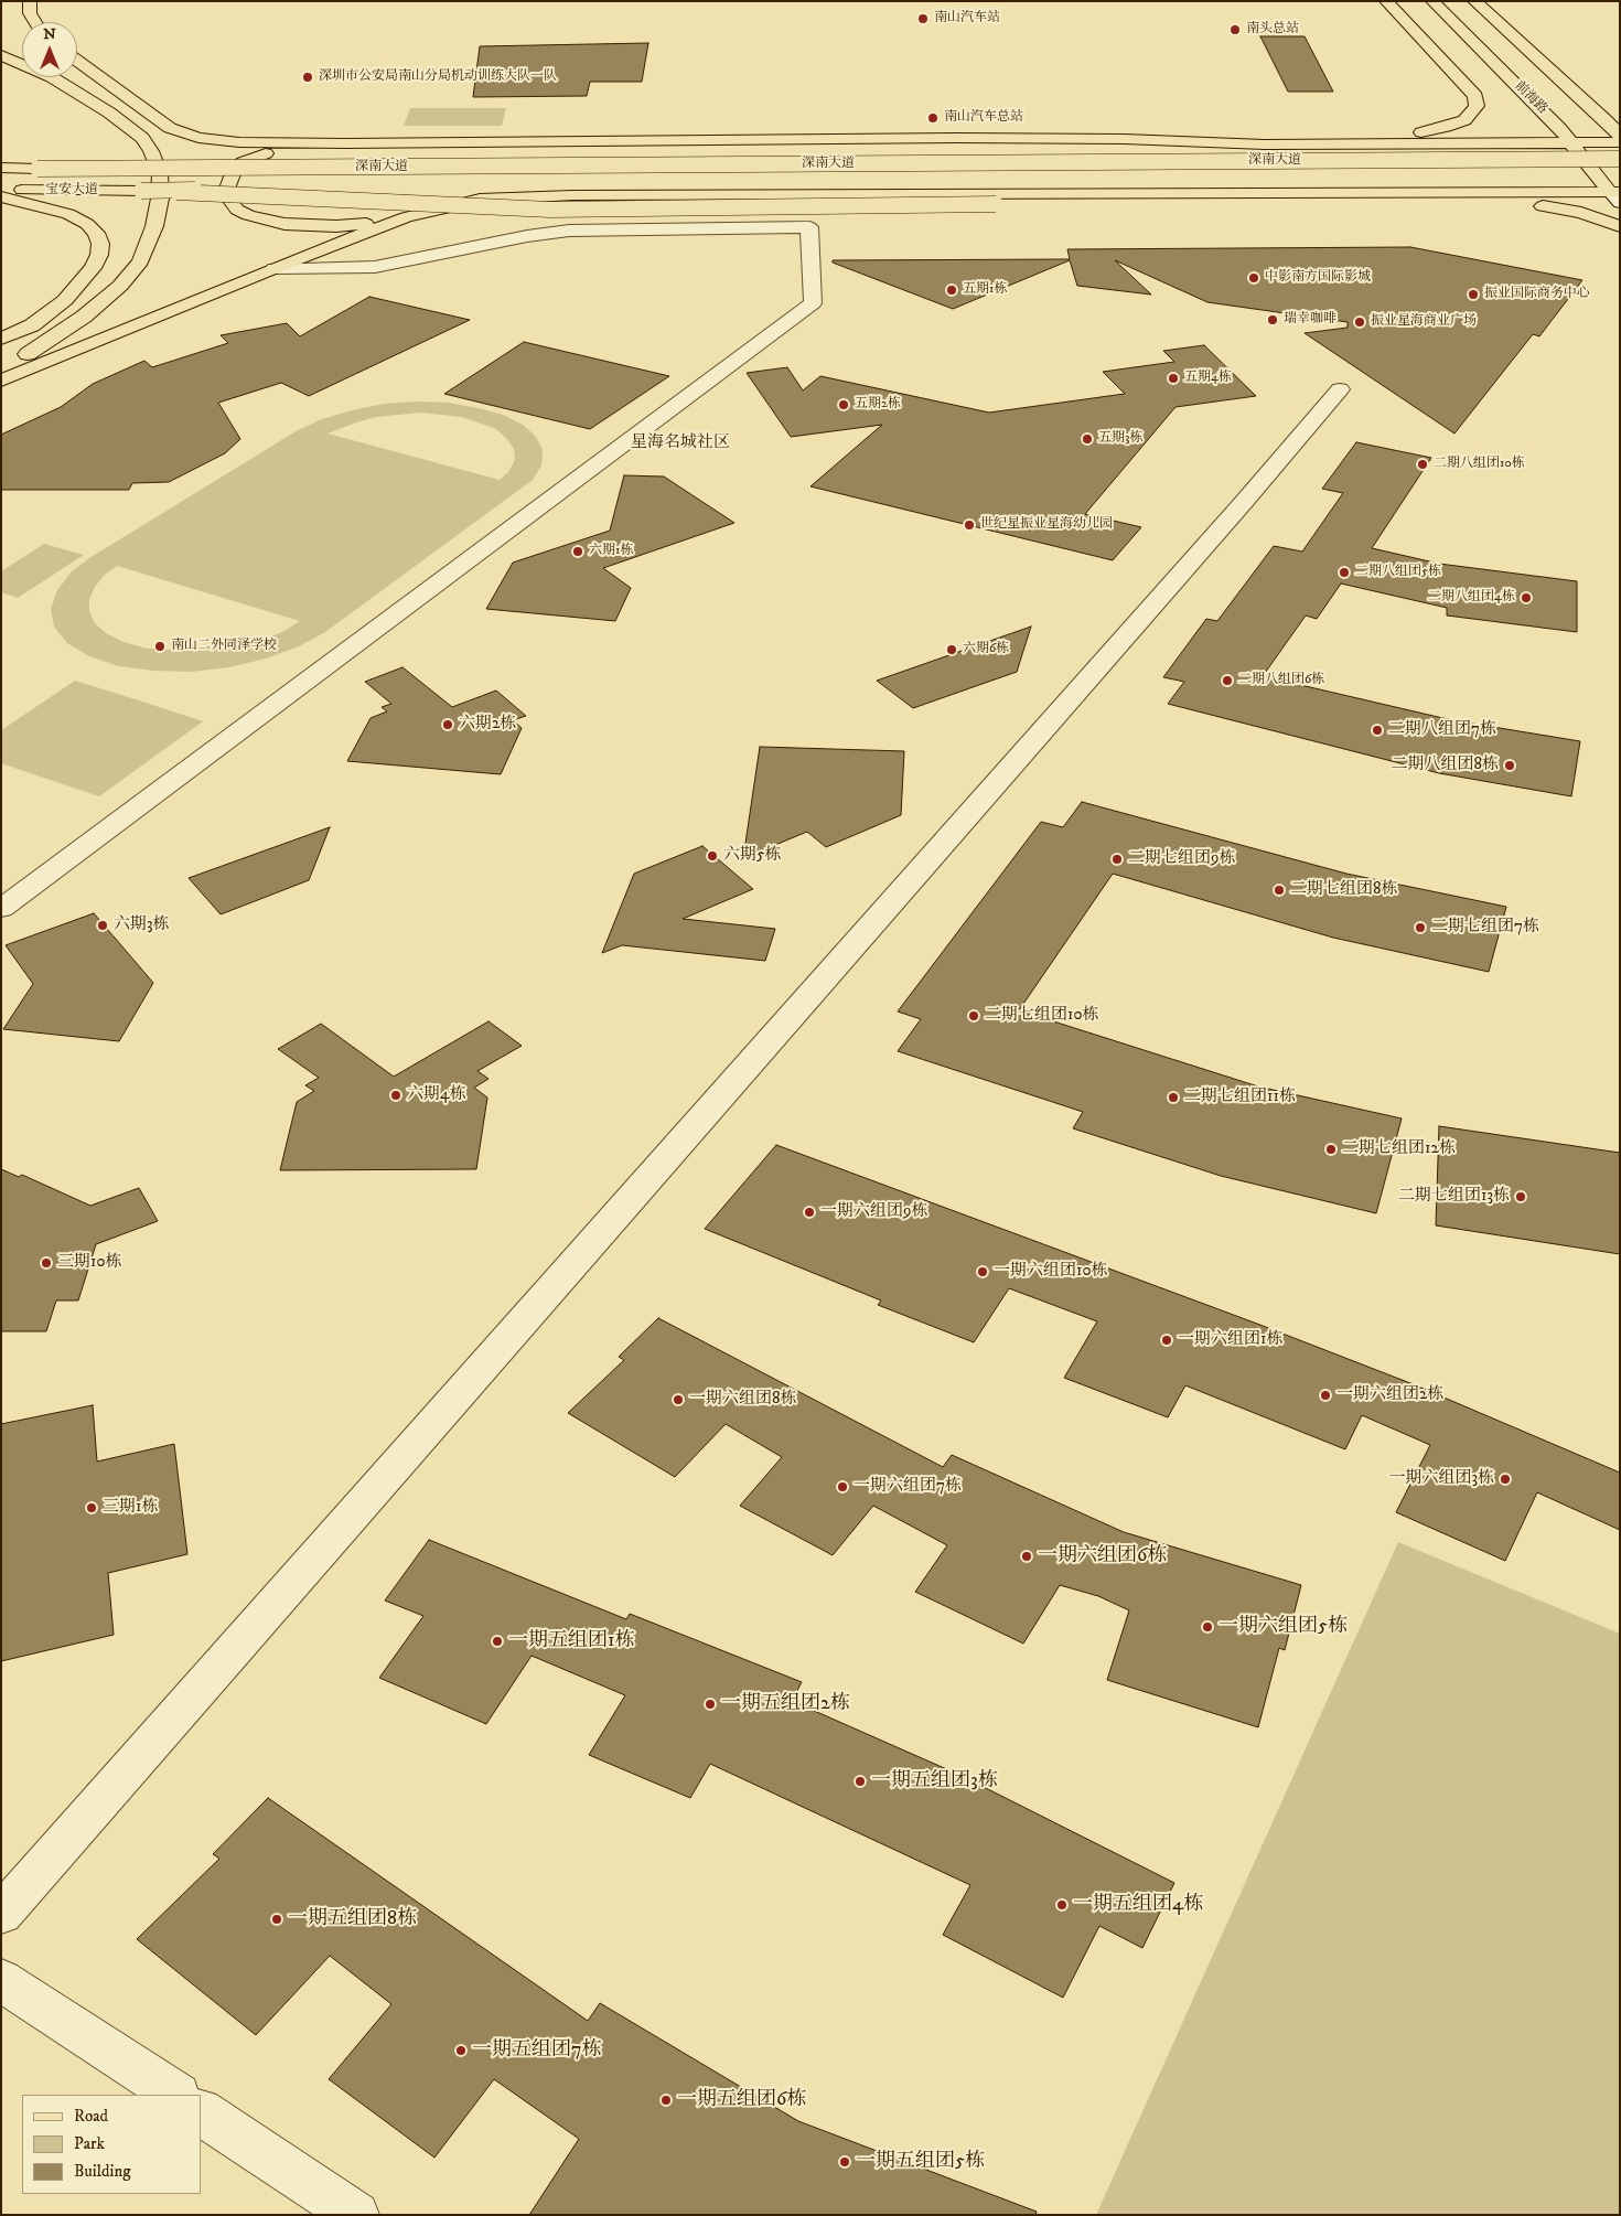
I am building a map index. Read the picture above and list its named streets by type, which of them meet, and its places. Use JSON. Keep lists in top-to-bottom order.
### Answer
{
  "streets": {
    "main road": ["前海路", "深南大道", "宝安大道"]
  },
  "crossings": [
    ["前海路", "深南大道"],
    ["深南大道", "宝安大道"]
  ],
  "districts": ["星海名城社区"],
  "places": [
    "南山汽车站",
    "南头总站",
    "深圳市公安局南山分局机动训练大队一队",
    "南山汽车总站",
    "中影南方国际影城",
    "五期1栋",
    "振业国际商务中心",
    "瑞幸咖啡",
    "振业星海商业广场",
    "五期4栋",
    "五期2栋",
    "五期3栋",
    "二期八组团10栋",
    "世纪星振业星海幼儿园",
    "六期1栋",
    "二期八组团5栋",
    "二期八组团4栋",
    "南山二外同泽学校",
    "六期6栋",
    "二期八组团6栋",
    "六期2栋",
    "二期八组团7栋",
    "二期八组团8栋",
    "六期5栋",
    "二期七组团9栋",
    "二期七组团8栋",
    "六期3栋",
    "二期七组团7栋",
    "二期七组团10栋",
    "六期4栋",
    "二期七组团11栋",
    "二期七组团12栋",
    "二期七组团13栋",
    "一期六组团9栋",
    "三期10栋",
    "一期六组团10栋",
    "一期六组团1栋",
    "一期六组团2栋",
    "一期六组团8栋",
    "一期六组团3栋",
    "一期六组团7栋",
    "三期1栋",
    "一期六组团6栋",
    "一期六组团5栋",
    "一期五组团1栋",
    "一期五组团2栋",
    "一期五组团3栋",
    "一期五组团4栋",
    "一期五组团8栋",
    "一期五组团7栋",
    "一期五组团6栋",
    "一期五组团5栋"
  ],
  "legend": ["Road", "Park", "Building"],
  "north": "top"
}
